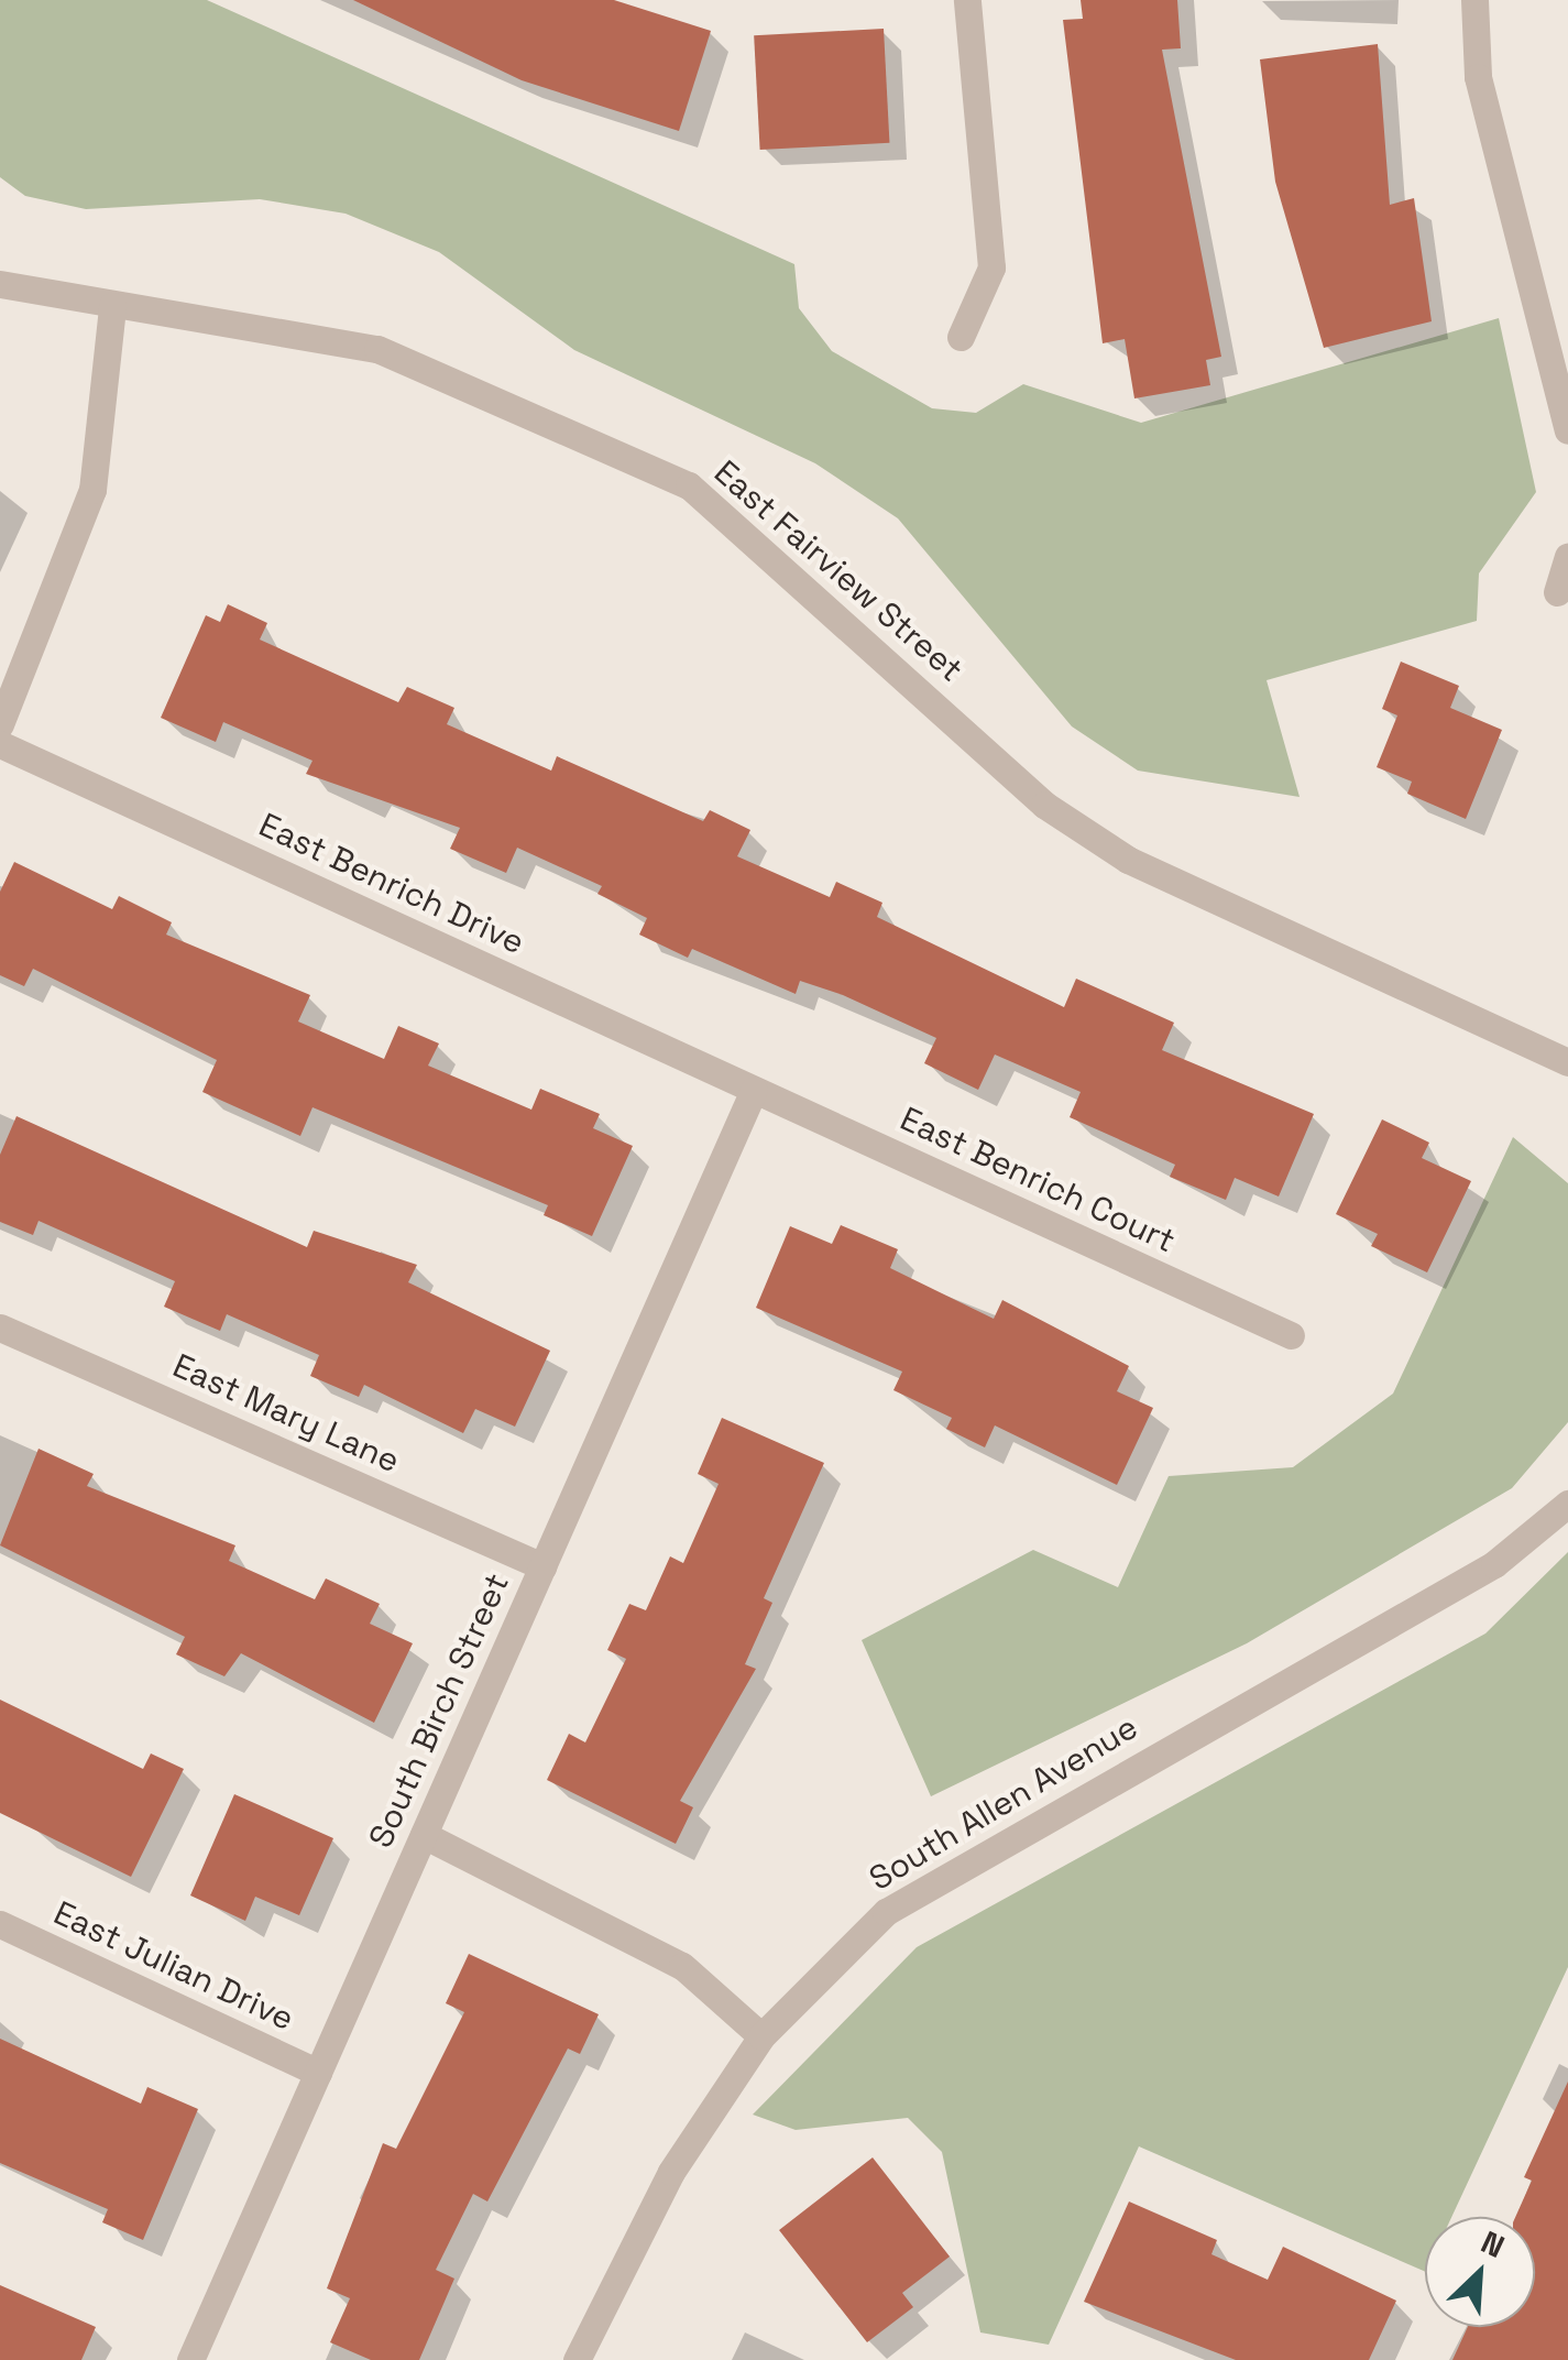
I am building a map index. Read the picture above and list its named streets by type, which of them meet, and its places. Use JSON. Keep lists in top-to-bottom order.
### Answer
{
  "streets": {
    "street": [
      "East Fairview Street",
      "East Benrich Drive",
      "East Benrich Court",
      "East Mary Lane",
      "South Birch Street",
      "South Allen Avenue",
      "East Julian Drive"
    ]
  },
  "crossings": [
    ["East Benrich Drive", "East Benrich Court"],
    ["East Benrich Drive", "South Birch Street"],
    ["East Benrich Court", "South Birch Street"],
    ["East Mary Lane", "South Birch Street"],
    ["South Birch Street", "East Julian Drive"]
  ],
  "north": "top right"
}
